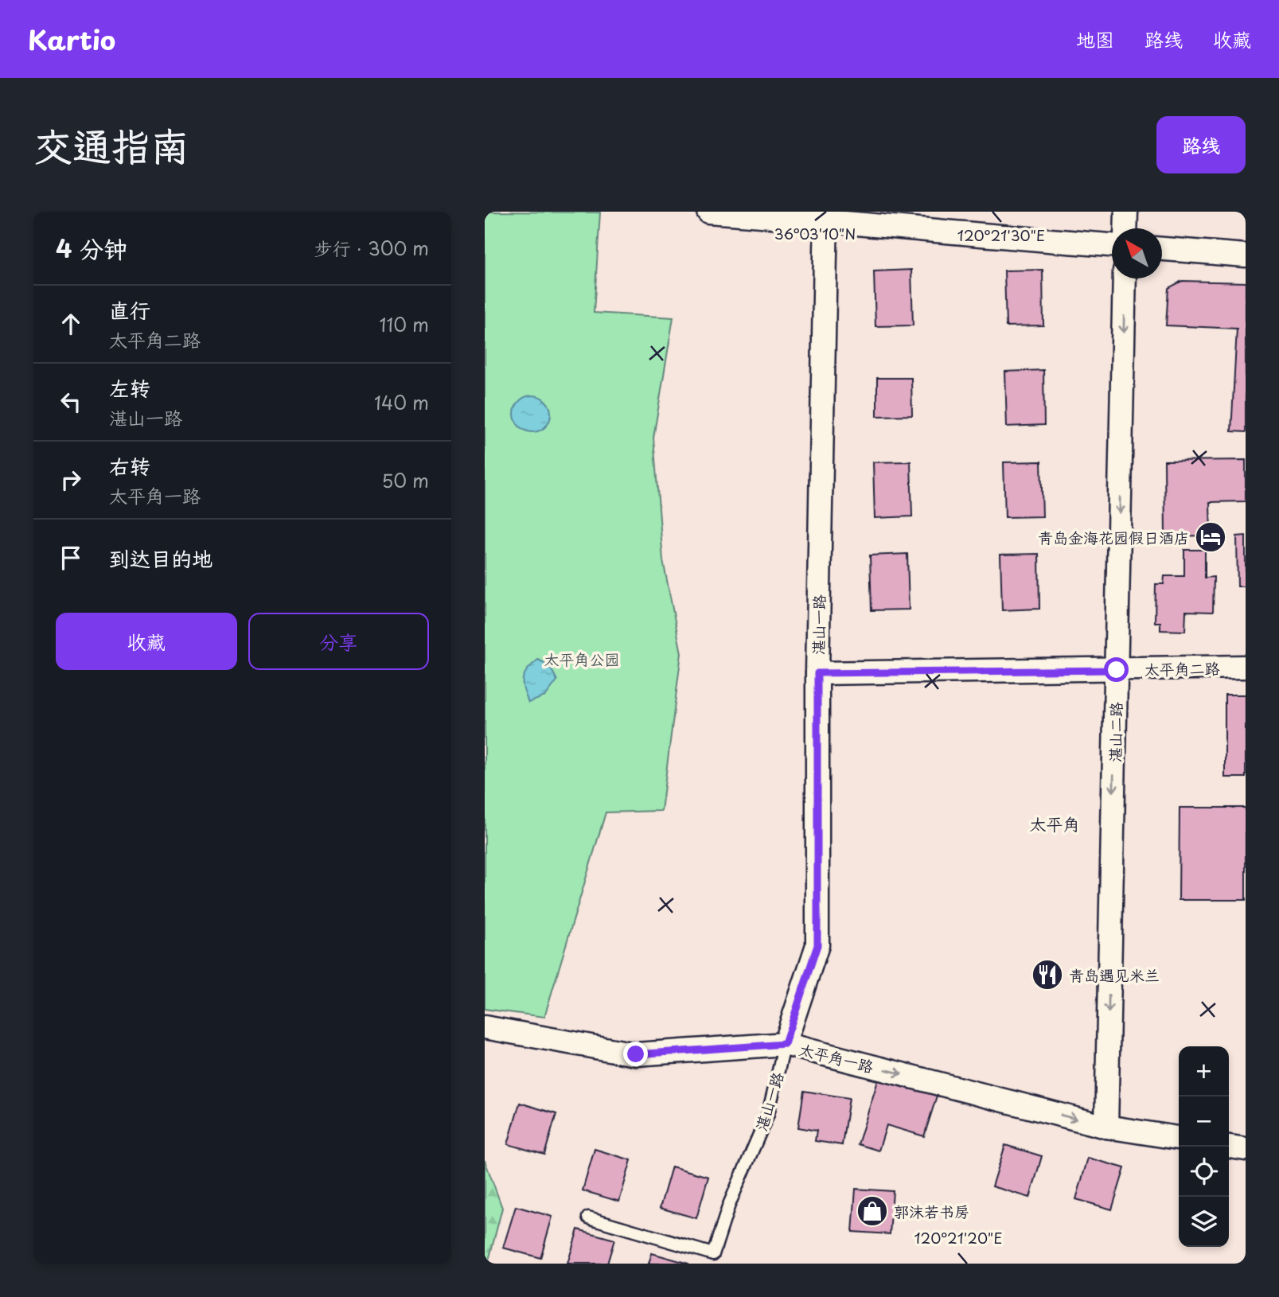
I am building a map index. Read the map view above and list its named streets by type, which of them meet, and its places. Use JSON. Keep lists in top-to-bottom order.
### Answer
{
  "streets": {
    "street": [
      "湛山一路",
      "太平角二路",
      "湛山二路",
      "太平角一路"
    ]
  },
  "crossings": [
    ["湛山一路", "太平角二路"],
    ["湛山一路", "太平角一路"],
    ["太平角二路", "湛山二路"],
    ["湛山二路", "太平角一路"]
  ],
  "one_way": ["湛山二路", "太平角一路"],
  "districts": ["太平角"],
  "parks": ["太平角公园"],
  "places": {
    "hotel": ["青岛金海花园假日酒店"],
    "restaurant": ["青岛遇见米兰"],
    "shop": ["郭沫若书房"]
  },
  "north": "top left",
  "page": {
    "header": "Kartio",
    "nav": ["地图", "路线", "收藏"],
    "title": "交通指南",
    "buttons": [
      "路线",
      ["收藏", "分享"]
    ],
    "heading": ["4 分钟", "步行 · 300 m"],
    "list": [
      ["直行", "太平角二路", "110 m"],
      ["左转", "湛山一路", "140 m"],
      ["右转", "太平角一路", "50 m"],
      "到达目的地"
    ],
    "map_buttons": ["+", "−"]
  },
  "coordinates": ["36°03'10\"N", "120°21'30\"E", "120°21'20\"E"]
}
